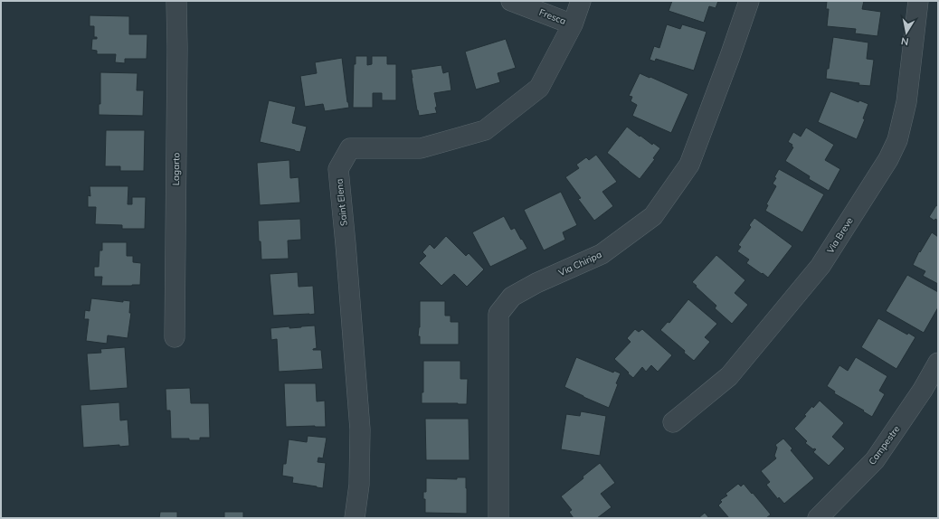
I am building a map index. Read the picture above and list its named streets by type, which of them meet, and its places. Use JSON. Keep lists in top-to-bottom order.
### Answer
{
  "streets": {
    "street": [
      "Fresca",
      "Lagarto",
      "Saint Elena",
      "Via Breve",
      "Via Chiripa",
      "Campestre"
    ]
  },
  "crossings": [
    ["Fresca", "Saint Elena"]
  ],
  "north": "bottom"
}
